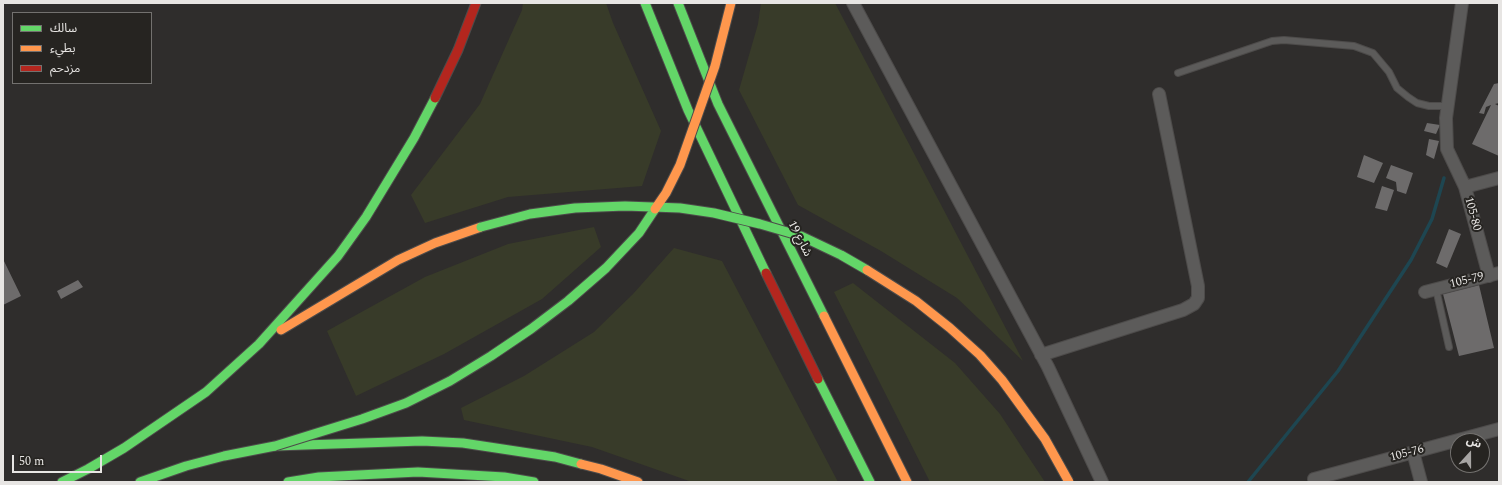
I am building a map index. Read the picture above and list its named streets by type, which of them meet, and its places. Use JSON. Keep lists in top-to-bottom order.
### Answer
{
  "streets": {
    "main road": ["شارع 19"],
    "street": ["105-80", "105-79", "105-76"]
  },
  "crossings": [
    ["105-80", "105-79"]
  ],
  "legend": ["سالك", "بطيء", "مزدحم"],
  "scale_bar": "50 m",
  "north": "top"
}
